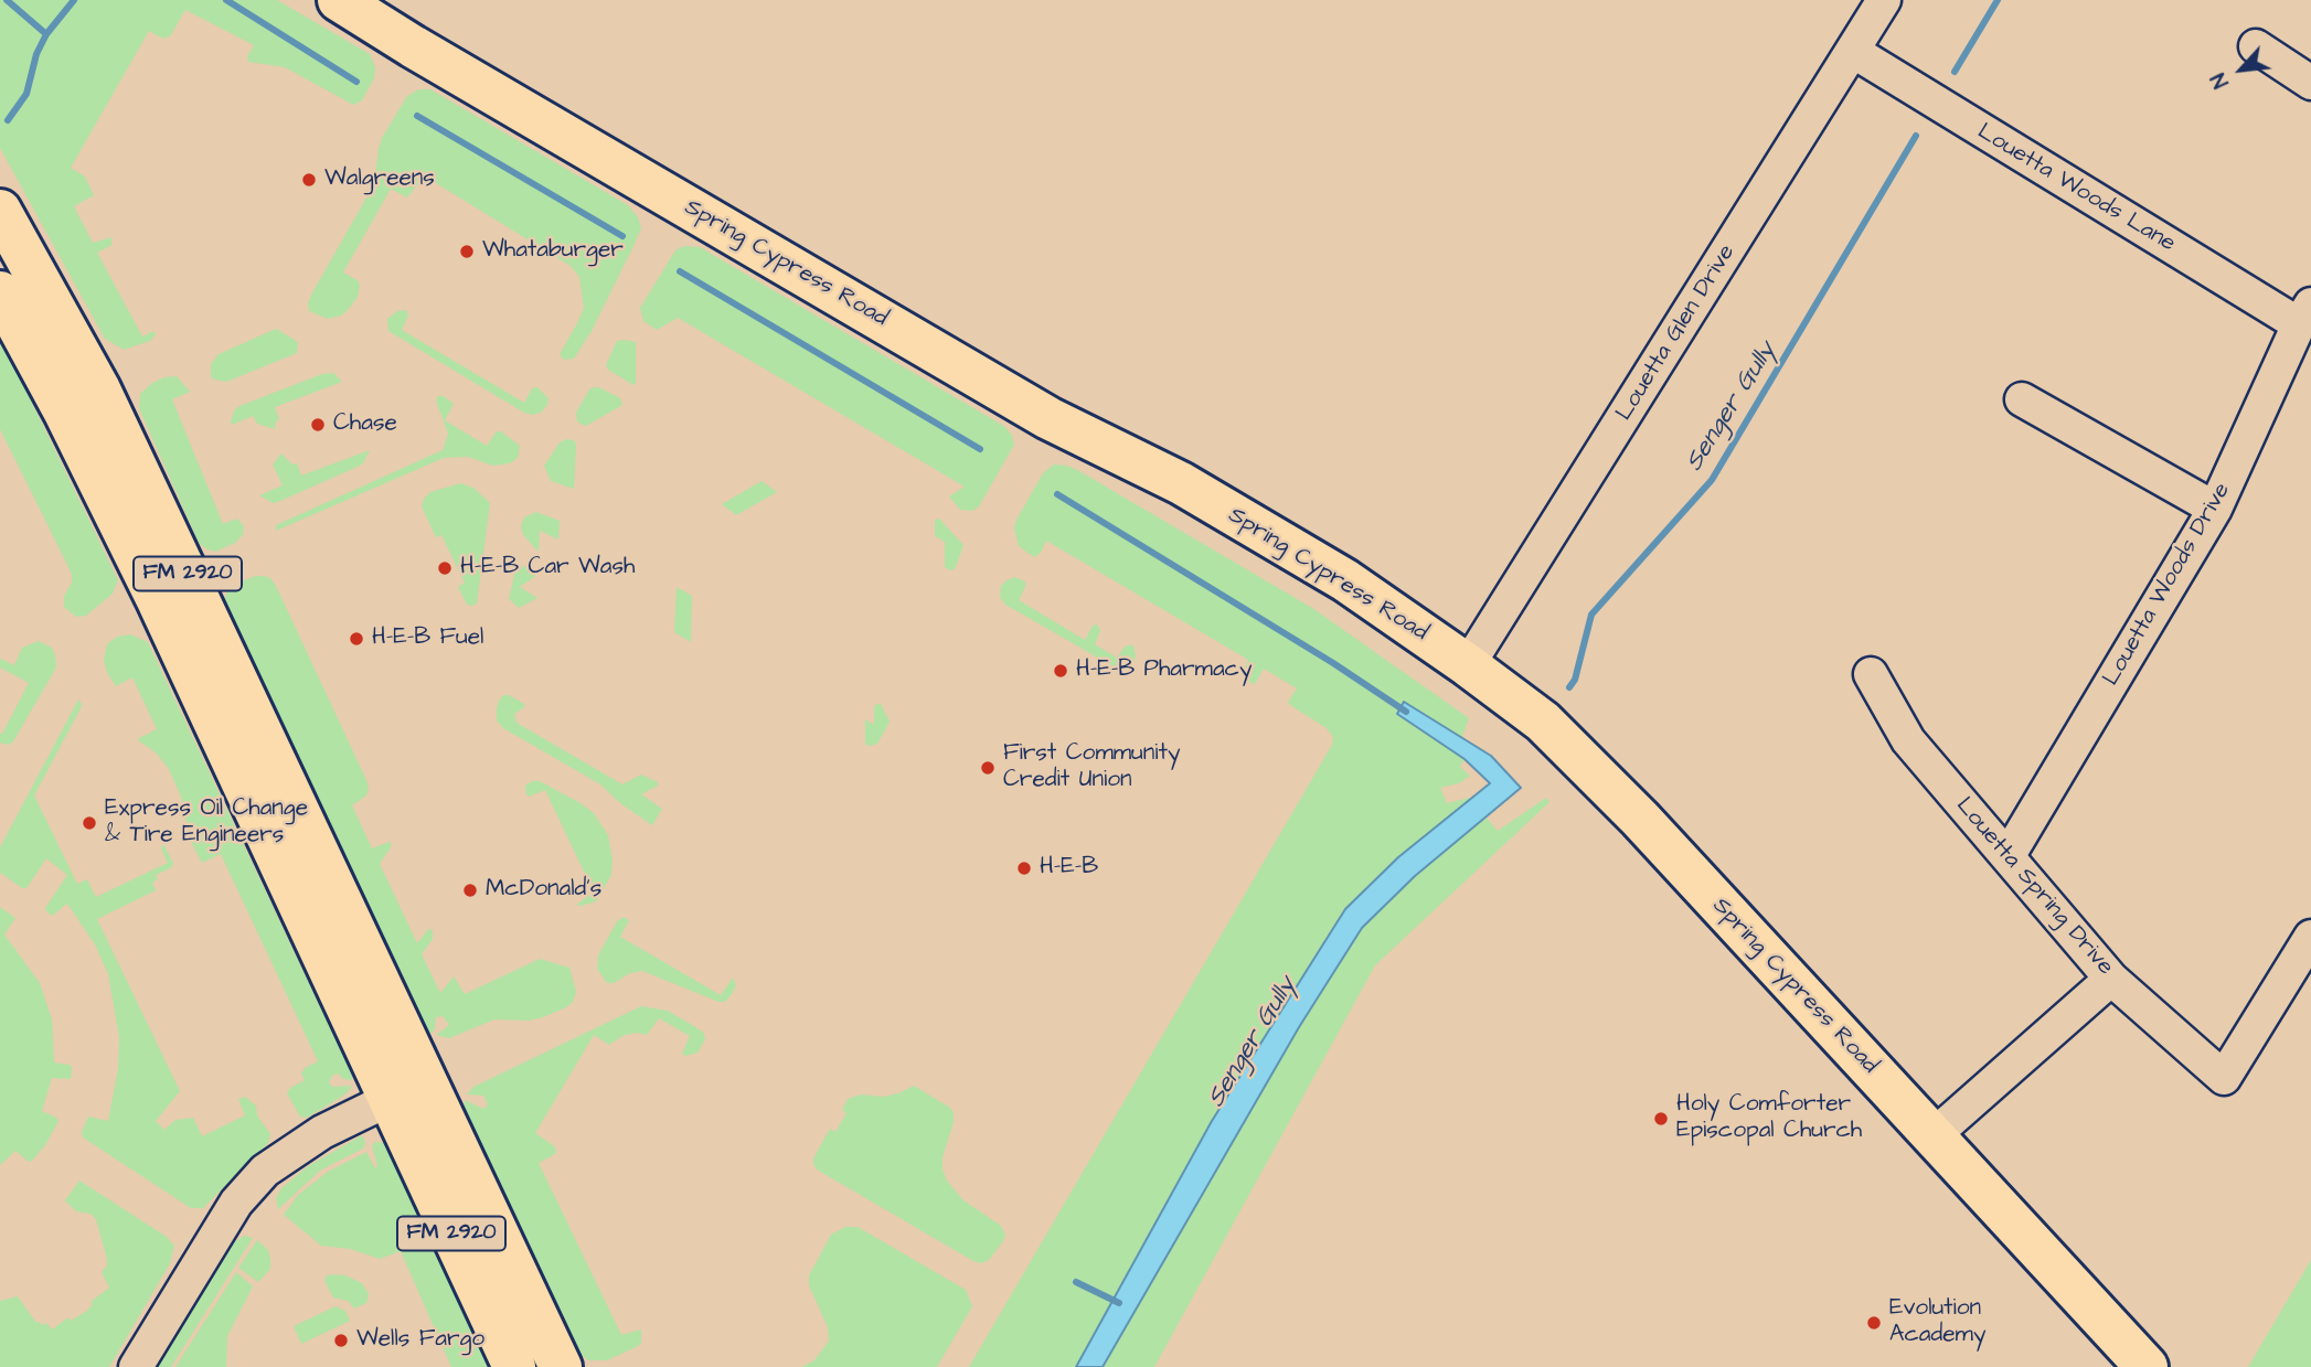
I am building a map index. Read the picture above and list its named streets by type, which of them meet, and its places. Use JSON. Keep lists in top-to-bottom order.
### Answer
{
  "streets": {
    "main road": ["Spring Cypress Road", "FM 2920"],
    "street": [
      "Louetta Woods Lane",
      "Louetta Glen Drive",
      "Louetta Woods Drive",
      "Louetta Spring Drive"
    ]
  },
  "crossings": [
    ["Louetta Woods Lane", "Louetta Glen Drive"],
    ["Louetta Woods Lane", "Louetta Woods Drive"],
    ["Spring Cypress Road", "Louetta Glen Drive"],
    ["Louetta Woods Drive", "Louetta Spring Drive"]
  ],
  "water": ["Senger Gully"],
  "places": [
    "Walgreens",
    "Whataburger",
    "Chase",
    "H-E-B Car Wash",
    "H-E-B Fuel",
    "H-E-B Pharmacy",
    "First Community Credit Union",
    "Express Oil Change & Tire Engineers",
    "H-E-B",
    "McDonald's",
    "Holy Comforter Episcopal Church",
    "Evolution Academy",
    "Wells Fargo"
  ],
  "north": "bottom left"
}
